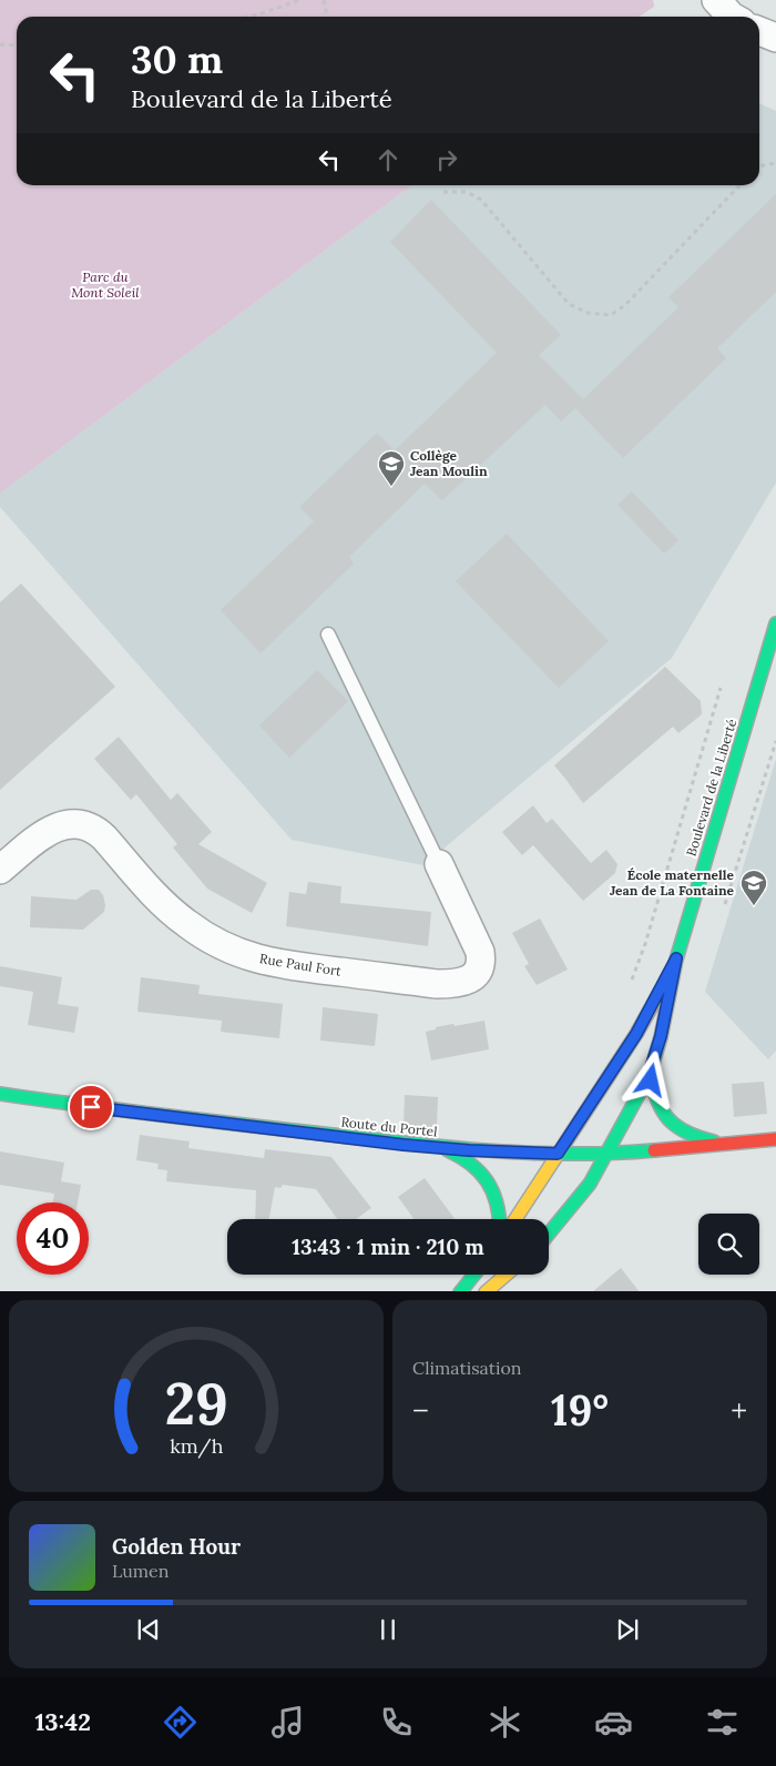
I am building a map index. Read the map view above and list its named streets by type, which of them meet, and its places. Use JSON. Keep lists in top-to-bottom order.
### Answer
{
  "streets": {
    "main road": ["Boulevard de la Liberté", "Route du Portel"],
    "street": ["Rue Paul Fort"]
  },
  "crossings": [
    ["Boulevard de la Liberté", "Route du Portel"]
  ],
  "parks": ["Parc du Mont Soleil"],
  "places": {
    "school or university": ["Collège Jean Moulin", "École maternelle Jean de La Fontaine"]
  },
  "page": {
    "turn": ["30 m", "Boulevard de la Liberté"],
    "limit": "40",
    "trip": "13:43 · 1 min · 210 m",
    "tile": "Climatisation",
    "heat": ["−", "19°", "+"],
    "song": ["Golden Hour", "Lumen"],
    "tabs": "13:42",
    "gauge": ["29", "km/h"]
  }
}
